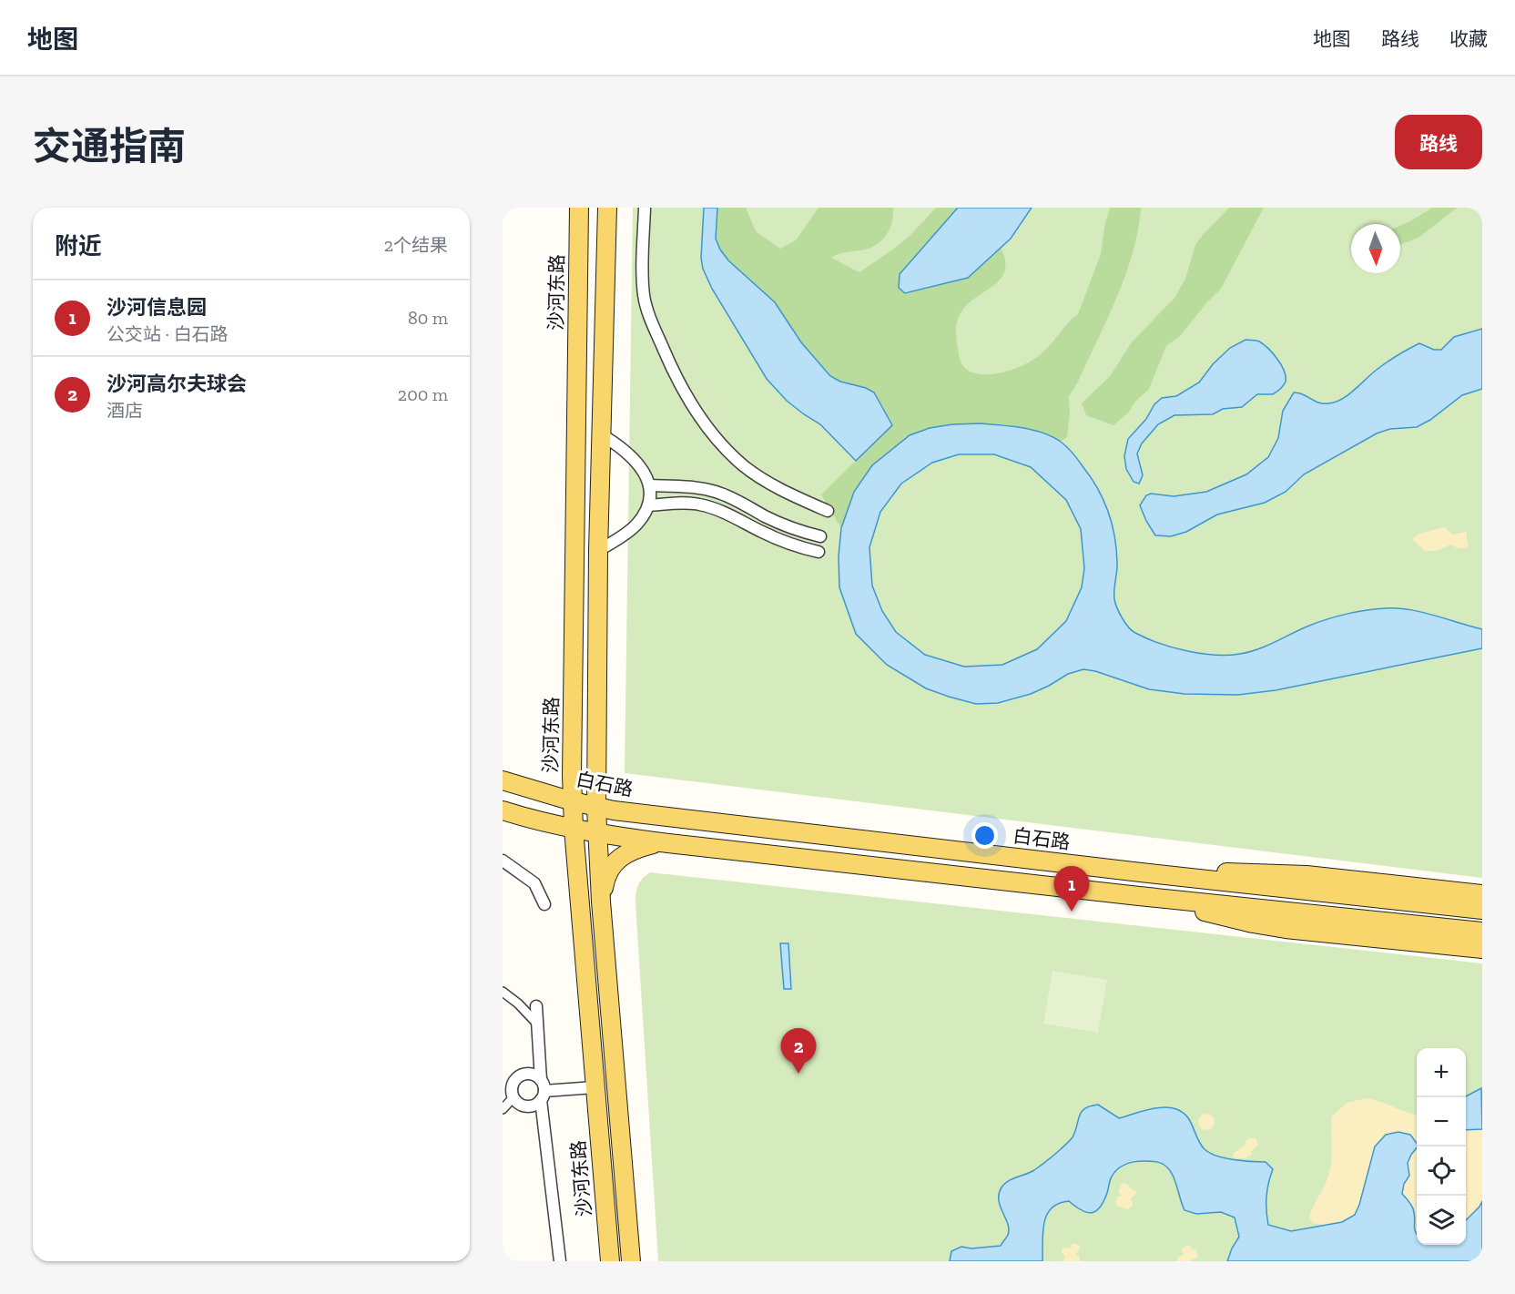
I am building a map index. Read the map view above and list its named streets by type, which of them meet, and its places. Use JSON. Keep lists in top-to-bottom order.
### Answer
{
  "streets": {
    "main road": ["沙河东路", "白石路"]
  },
  "crossings": [
    ["沙河东路", "白石路"]
  ],
  "north": "bottom",
  "page": {
    "header": "地图",
    "nav": ["地图", "路线", "收藏"],
    "title": "交通指南",
    "buttons": "路线",
    "heading": ["附近", "2个结果"],
    "list": [
      {
        "mark": "1",
        "name": "沙河信息园",
        "note": "公交站 · 白石路",
        "value": "80 m"
      },
      {
        "mark": "2",
        "name": "沙河高尔夫球会",
        "note": "酒店",
        "value": "200 m"
      }
    ],
    "pins": ["1", "2"],
    "map_buttons": ["+", "−"]
  }
}
